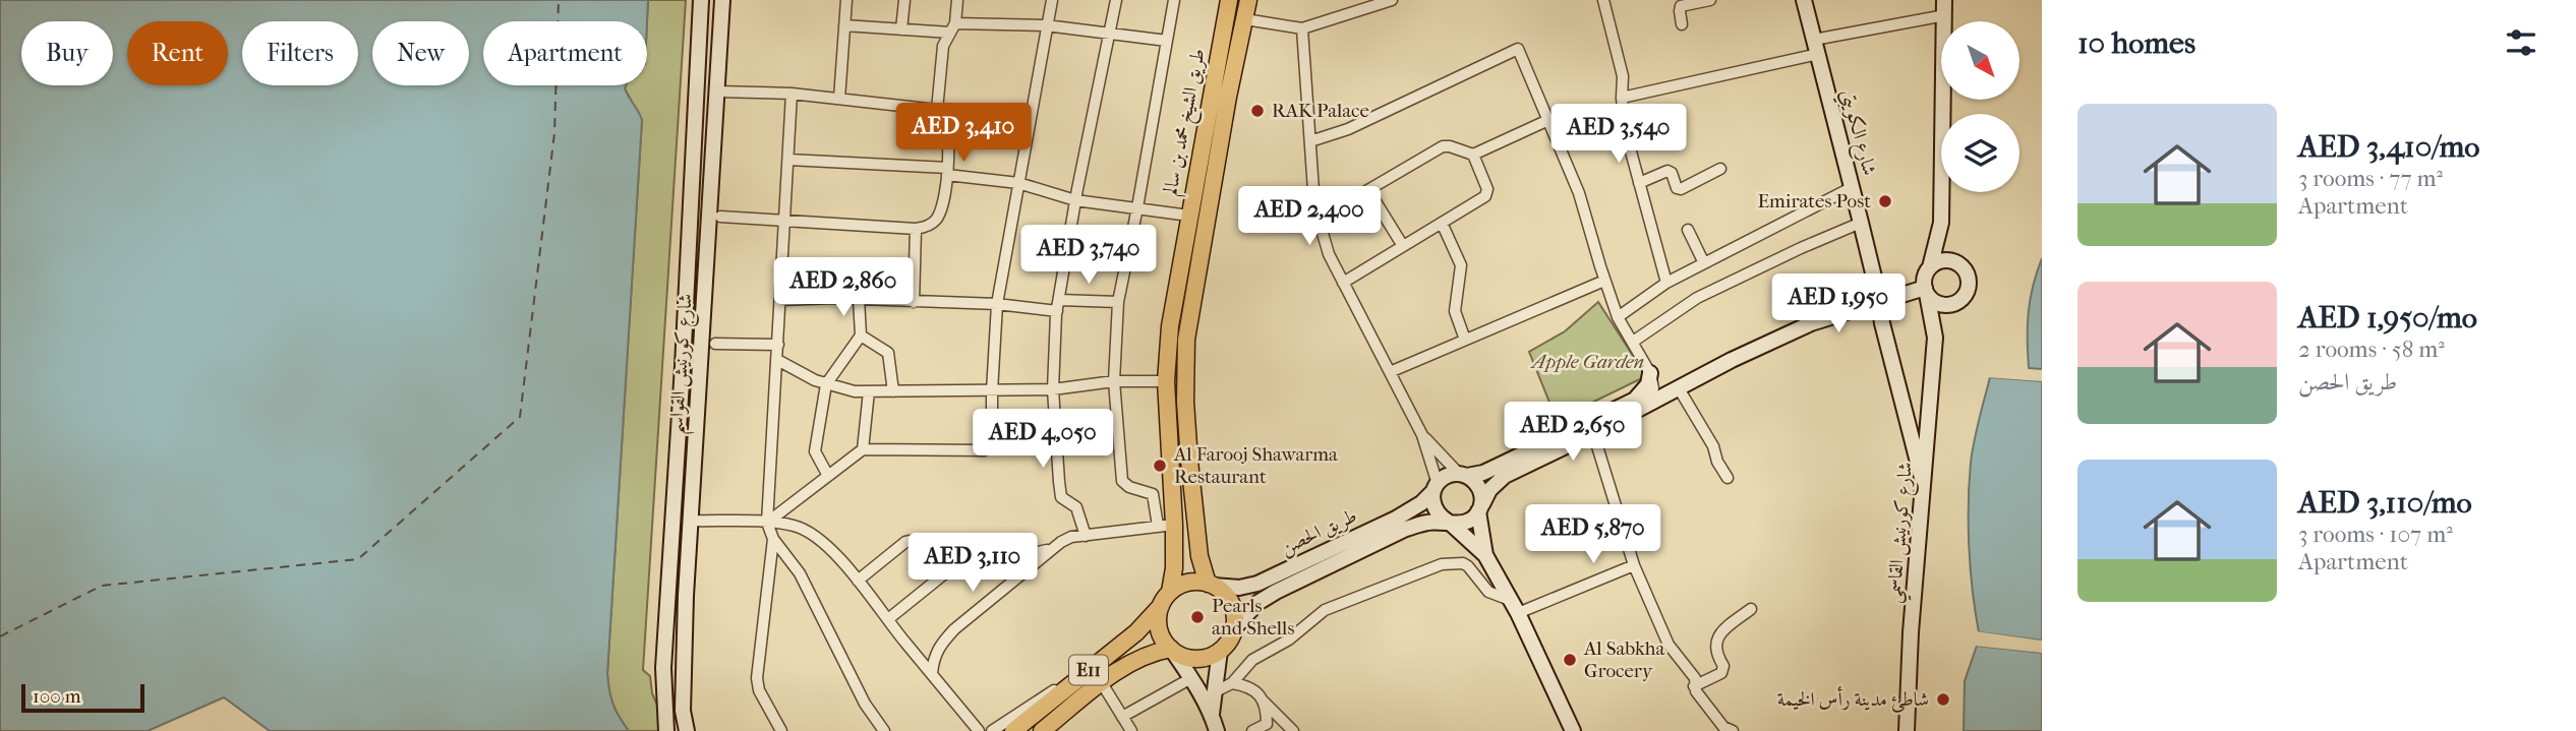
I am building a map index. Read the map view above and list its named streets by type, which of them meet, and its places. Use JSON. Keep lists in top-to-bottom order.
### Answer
{
  "streets": {
    "main road": ["طريق الشيخ محمد بن سالم", "E11"],
    "street": [
      "شارع الكويتي",
      "شارع كورنيش القواسم",
      "طريق الحصن",
      "شارع كورنيش القاسمي"
    ]
  },
  "crossings": [
    ["طريق الشيخ محمد بن سالم", "طريق الحصن"],
    ["طريق الشيخ محمد بن سالم", "E11"],
    ["شارع الكويتي", "شارع كورنيش القاسمي"],
    ["طريق الحصن", "E11"]
  ],
  "parks": ["Apple Garden"],
  "places": [
    "RAK Palace",
    "Emirates Post",
    "Al Farooj Shawarma Restaurant",
    "Pearls and Shells",
    "Al Sabkha Grocery",
    "شاطئ مدينة رأس الخيمة"
  ],
  "scale_bar": "100 m",
  "north": "bottom right",
  "page": {
    "heading": "10 homes",
    "chip": [
      "Buy",
      "Rent",
      "Filters",
      "New",
      "Apartment"
    ],
    "list": [
      {
        "name": "AED 3,410/mo",
        "note": "3 rooms · 77 m² · Apartment"
      },
      {
        "name": "AED 1,950/mo",
        "note": "2 rooms · 58 m² · طريق الحصن"
      },
      {
        "name": "AED 3,110/mo",
        "note": "3 rooms · 107 m² · Apartment"
      }
    ],
    "price": [
      "AED 3,410",
      "AED 3,540",
      "AED 2,400",
      "AED 3,740",
      "AED 2,860",
      "AED 1,950",
      "AED 2,650",
      "AED 4,050",
      "AED 5,870",
      "AED 3,110"
    ],
    "scale": "100 m"
  }
}
